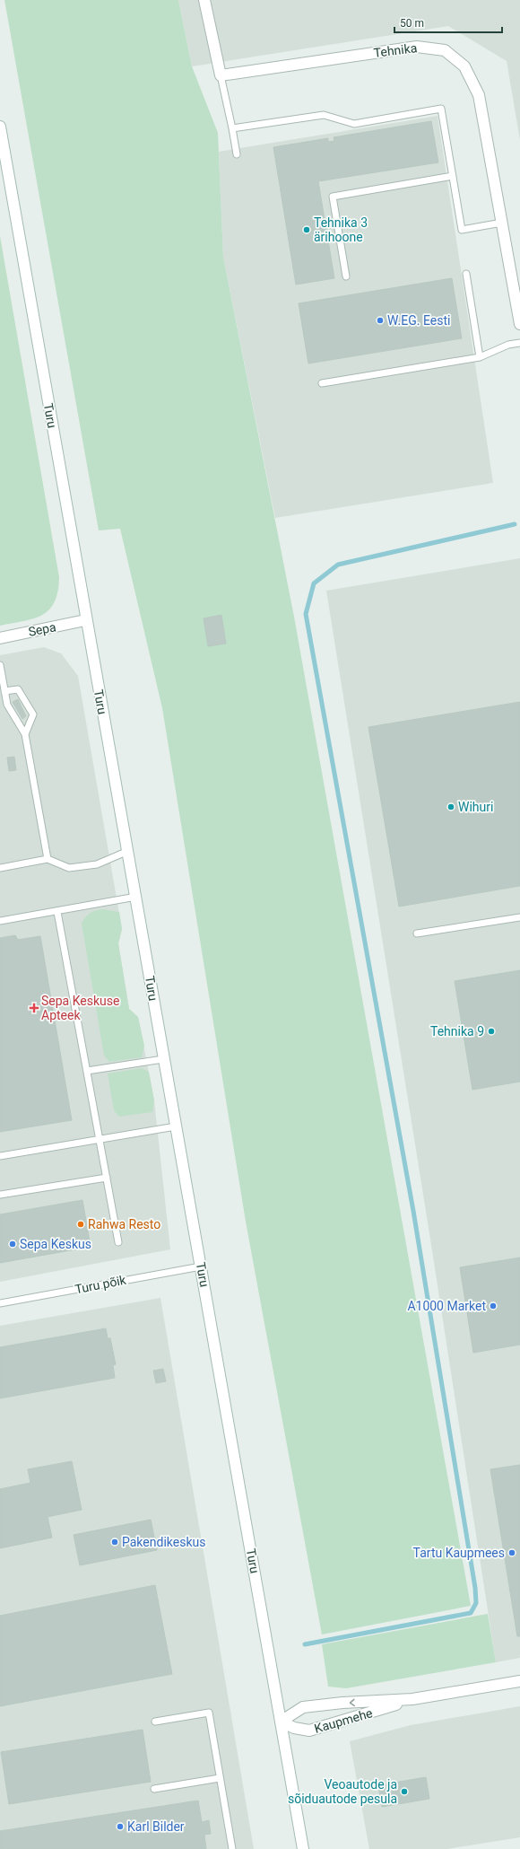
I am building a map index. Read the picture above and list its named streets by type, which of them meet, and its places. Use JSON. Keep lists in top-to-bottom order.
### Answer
{
  "streets": {
    "main road": [
      "Tehnika",
      "Turu",
      "Sepa",
      "Kaupmehe"
    ],
    "lane": ["Turu põik"]
  },
  "crossings": [
    ["Turu", "Sepa"],
    ["Turu", "Turu põik"],
    ["Turu", "Kaupmehe"]
  ],
  "places": {
    "other": [
      "Tehnika 3 ärihoone",
      "W.EG. Eesti",
      "Wihuri",
      "Tehnika 9",
      "Rahwa Resto",
      "Sepa Keskus",
      "A1000 Market",
      "Pakendikeskus",
      "Tartu Kaupmees",
      "Veoautode ja sõiduautode pesula",
      "Karl Bilder"
    ],
    "health": ["Sepa Keskuse Apteek"]
  },
  "scale_bar": "50 m"
}
